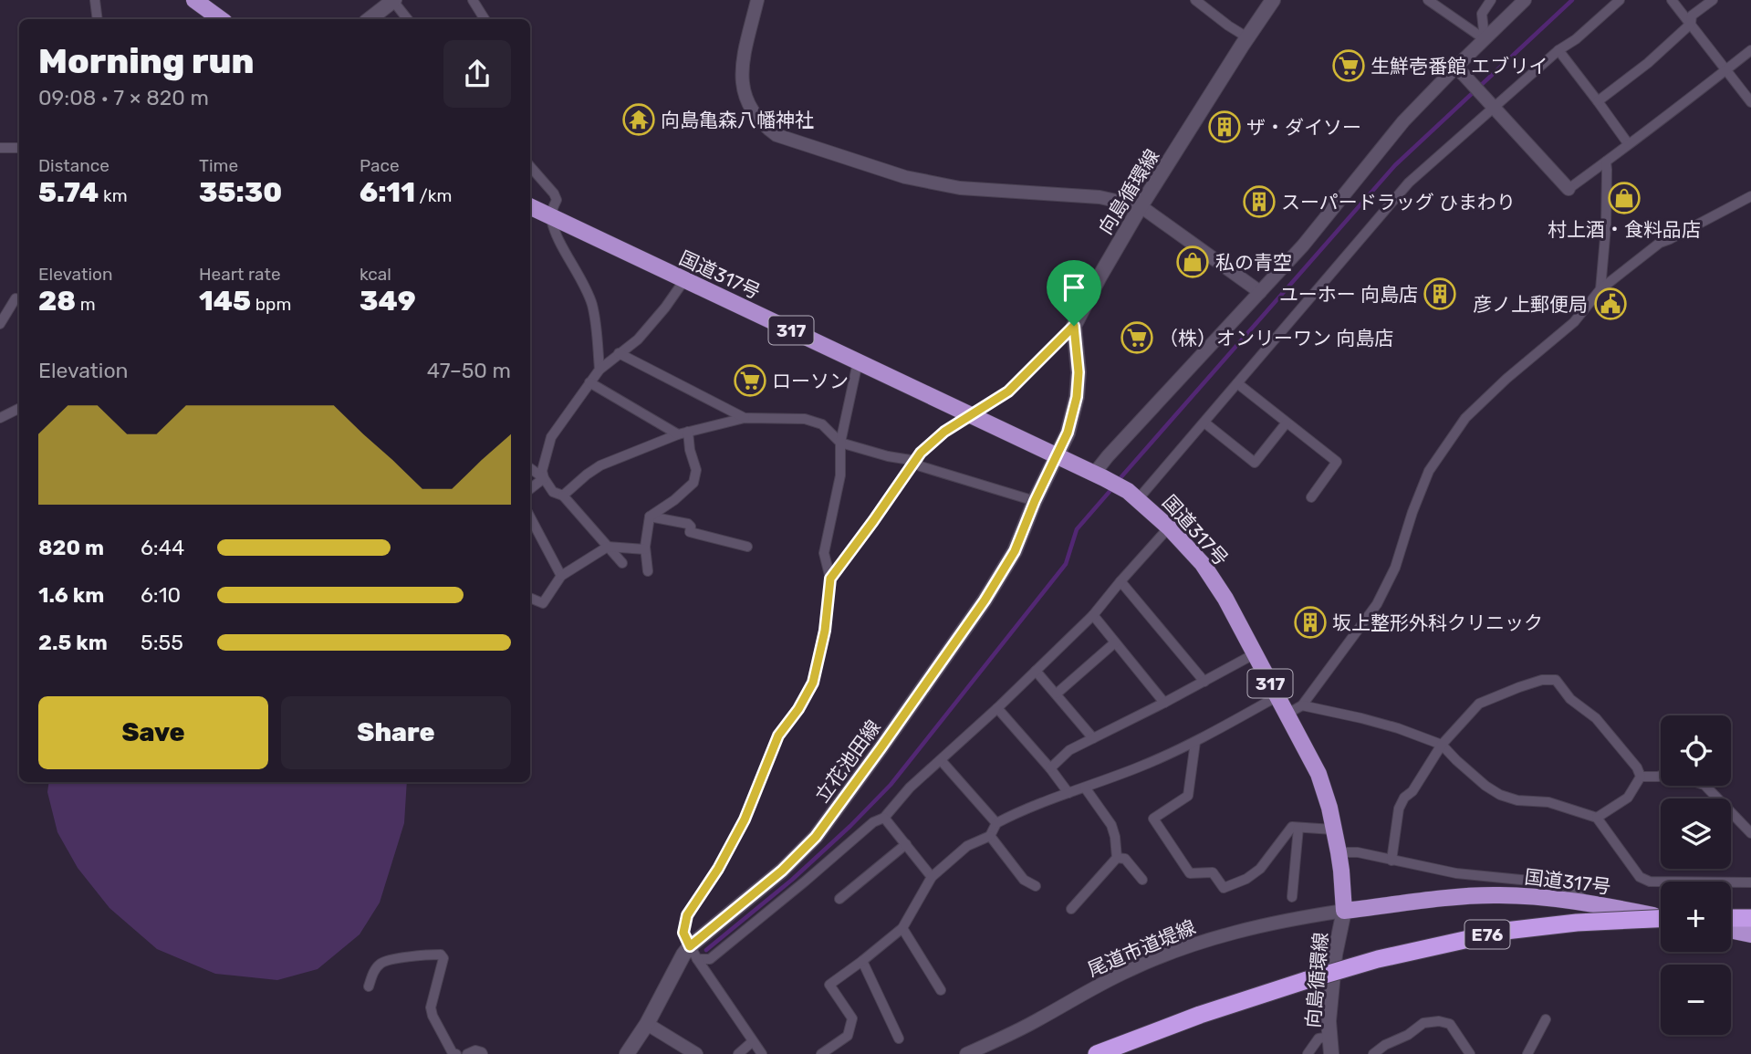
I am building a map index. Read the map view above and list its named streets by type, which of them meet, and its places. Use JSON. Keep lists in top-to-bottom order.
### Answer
{
  "streets": {
    "highway": ["国道317号", "317", "E76"],
    "main road": ["向島循環線", "立花池田線"],
    "street": ["尾道市道堤線"]
  },
  "crossings": [
    ["向島循環線", "国道317号"],
    ["向島循環線", "尾道市道堤線"],
    ["国道317号", "立花池田線"],
    ["国道317号", "尾道市道堤線"]
  ],
  "places": {
    "supermarket": ["生鮮壱番館 エブリイ", "（株）オンリーワン 向島店", "ローソン"],
    "temple": ["向島亀森八幡神社"],
    "building": [
      "ザ・ダイソー",
      "スーパードラッグ ひまわり",
      "ユーホー 向島店",
      "坂上整形外科クリニック"
    ],
    "shop": ["村上酒・食料品店", "私の青空"],
    "public building": ["彦ノ上郵便局"]
  },
  "page": {
    "heading": ["Morning run", "09:08 · 7 × 820 m"],
    "stats": [
      ["Distance", "5.74 km"],
      ["Time", "35:30"],
      ["Pace", "6:11 /km"],
      ["Elevation", "28 m"],
      ["Heart rate", "145 bpm"],
      ["kcal", "349"]
    ],
    "chart": ["Elevation", "47–50 m"],
    "list": [
      {
        "name": "820 m",
        "note": "6:44"
      },
      {
        "name": "1.6 km",
        "note": "6:10"
      },
      {
        "name": "2.5 km",
        "note": "5:55"
      }
    ],
    "buttons": ["Save", "Share"],
    "map_buttons": ["+", "−"]
  }
}
